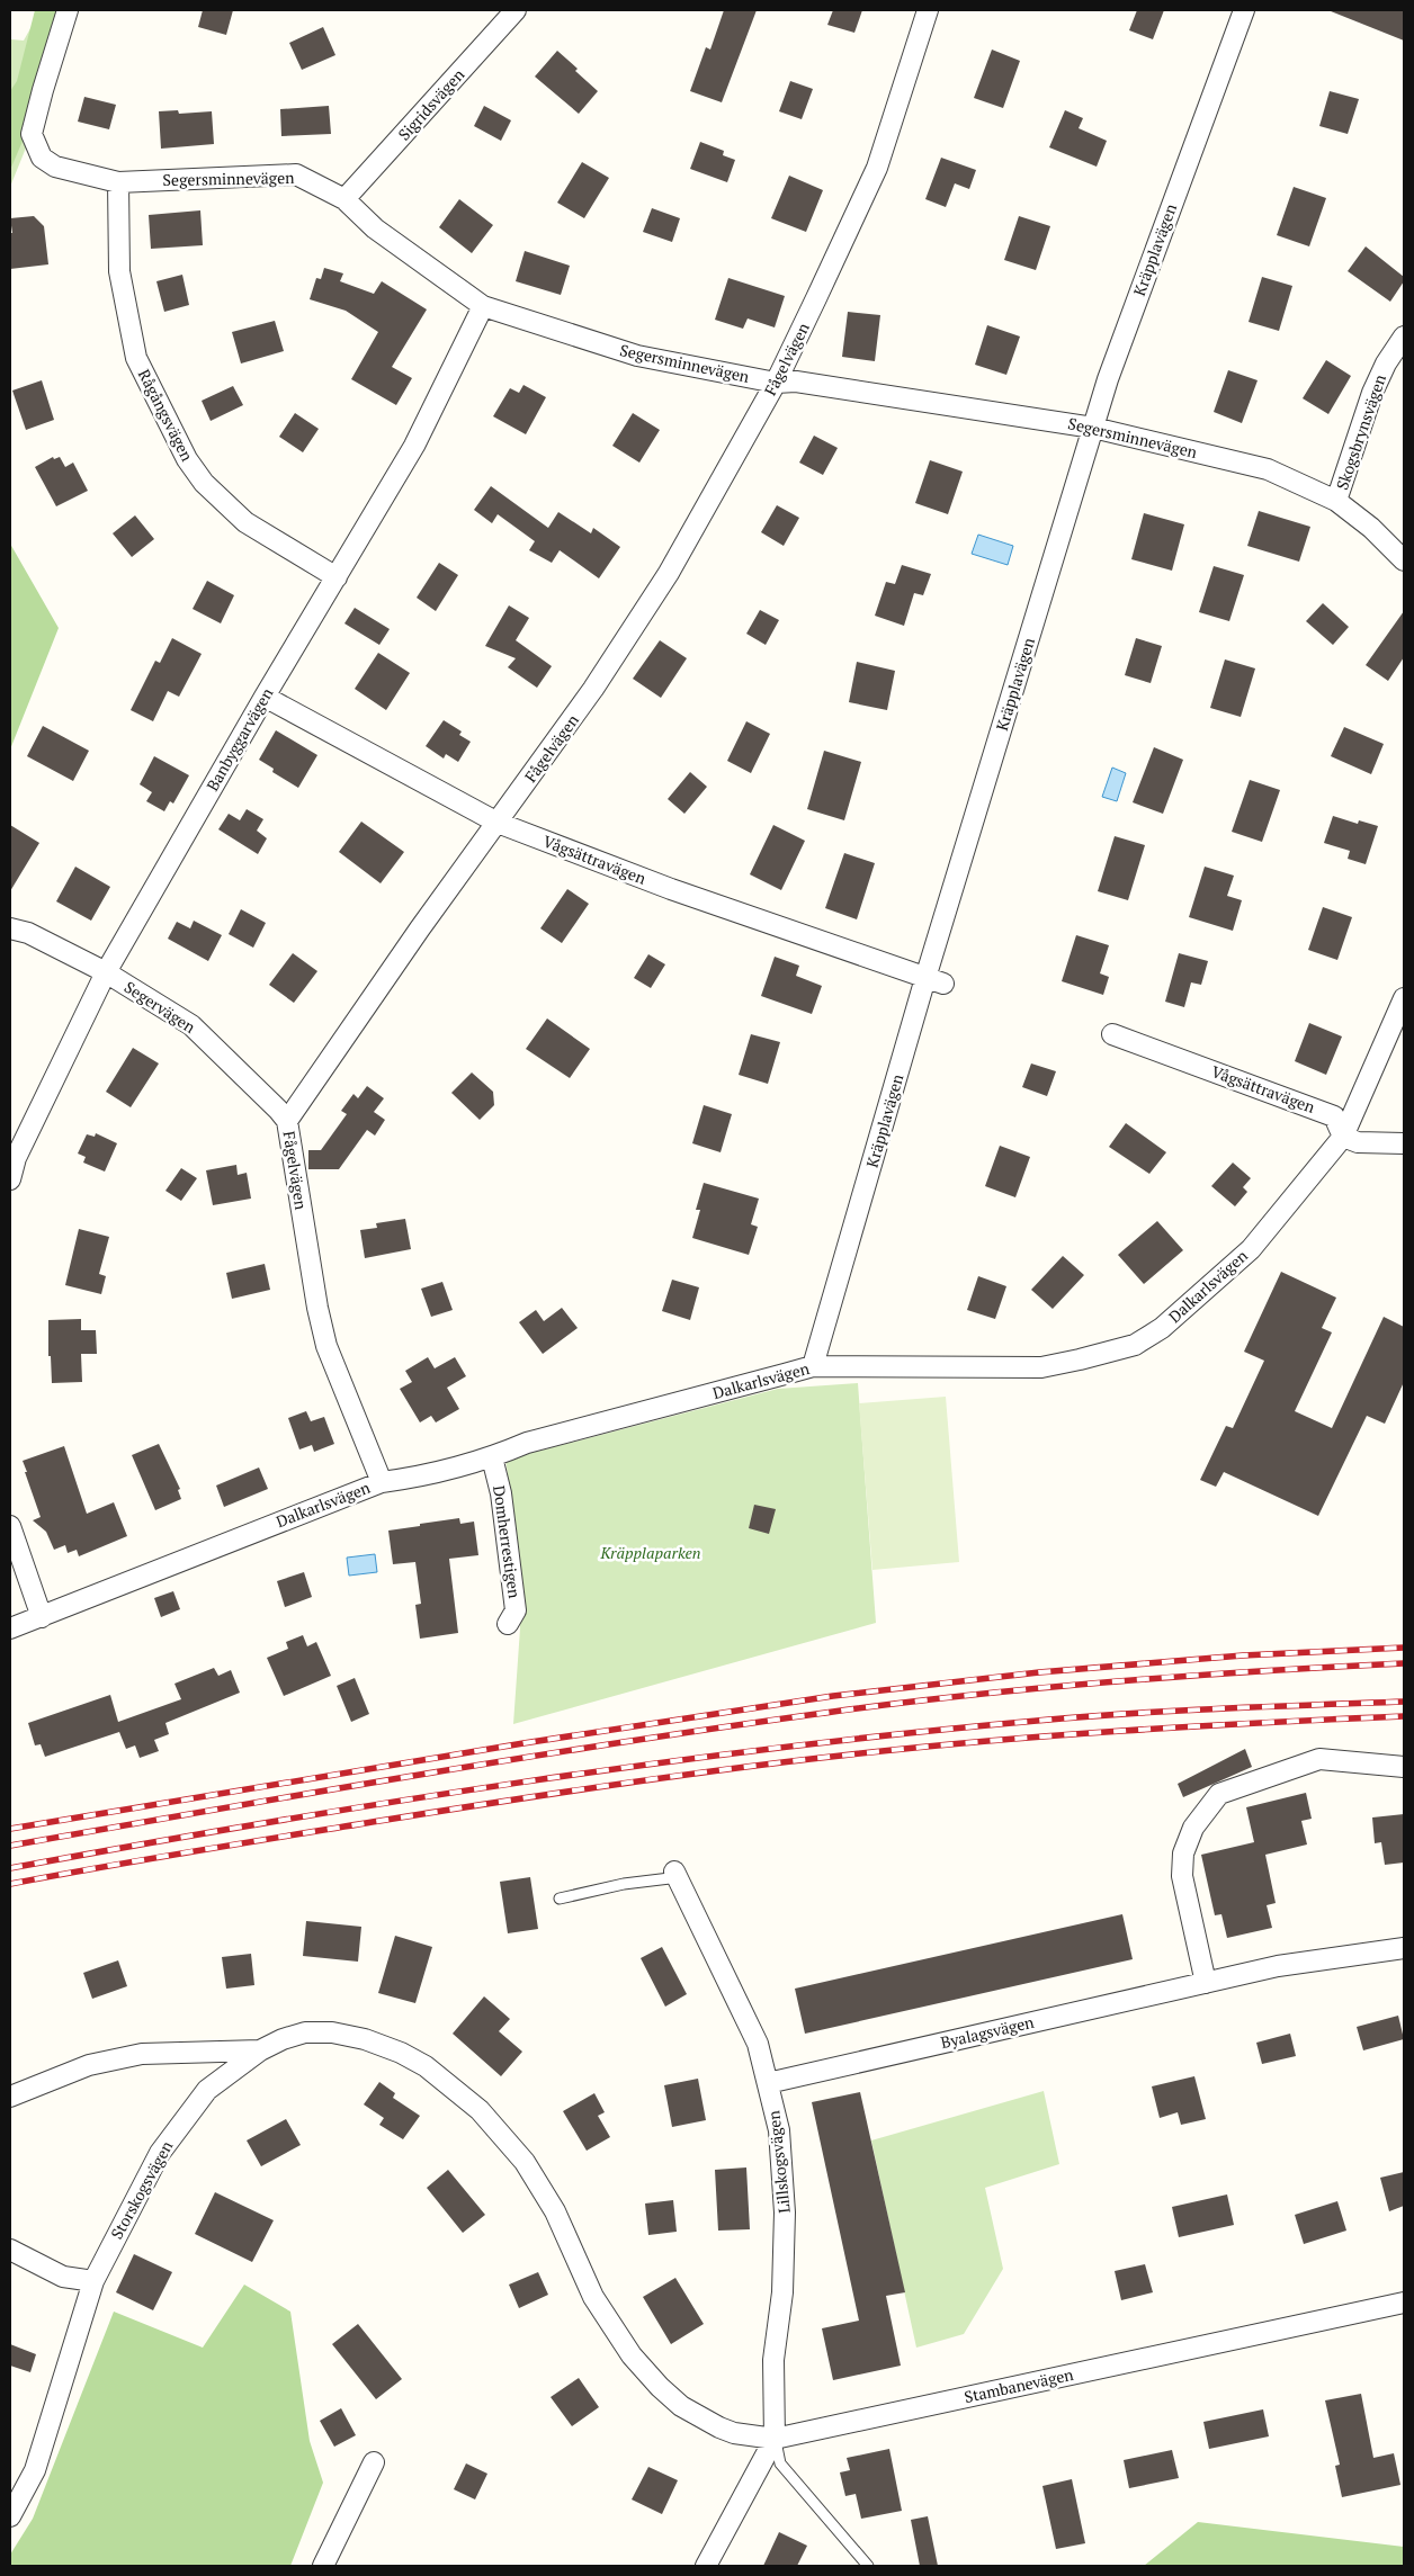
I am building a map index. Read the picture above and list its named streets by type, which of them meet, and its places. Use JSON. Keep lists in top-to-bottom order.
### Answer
{
  "streets": {
    "street": [
      "Sigridsvägen",
      "Segersminnevägen",
      "Kräpplavägen",
      "Fågelvägen",
      "Rågångsvägen",
      "Skogsbrynsvägen",
      "Banbyggarvägen",
      "Vågsättravägen",
      "Segervägen",
      "Dalkarlsvägen",
      "Domherrestigen",
      "Byalagsvägen",
      "Lillskogsvägen",
      "Storskogsvägen",
      "Stambanevägen"
    ]
  },
  "crossings": [
    ["Sigridsvägen", "Segersminnevägen"],
    ["Segersminnevägen", "Kräpplavägen"],
    ["Segersminnevägen", "Fågelvägen"],
    ["Segersminnevägen", "Rågångsvägen"],
    ["Segersminnevägen", "Skogsbrynsvägen"],
    ["Segersminnevägen", "Banbyggarvägen"],
    ["Kräpplavägen", "Vågsättravägen"],
    ["Kräpplavägen", "Dalkarlsvägen"],
    ["Fågelvägen", "Vågsättravägen"],
    ["Fågelvägen", "Segervägen"],
    ["Fågelvägen", "Dalkarlsvägen"],
    ["Rågångsvägen", "Banbyggarvägen"],
    ["Banbyggarvägen", "Vågsättravägen"],
    ["Banbyggarvägen", "Segervägen"],
    ["Vågsättravägen", "Dalkarlsvägen"],
    ["Dalkarlsvägen", "Domherrestigen"],
    ["Byalagsvägen", "Lillskogsvägen"],
    ["Lillskogsvägen", "Storskogsvägen"],
    ["Lillskogsvägen", "Stambanevägen"],
    ["Storskogsvägen", "Stambanevägen"]
  ],
  "parks": ["Kräpplaparken"]
}
